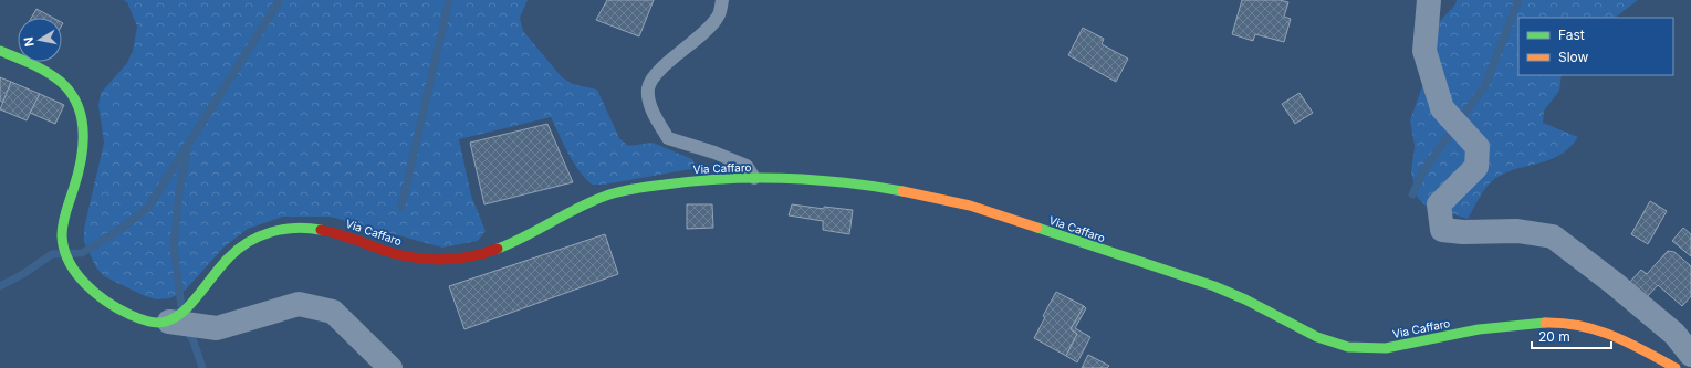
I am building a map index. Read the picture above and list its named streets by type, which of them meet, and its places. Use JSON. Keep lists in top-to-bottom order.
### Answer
{
  "streets": {
    "street": ["Via Caffaro"]
  },
  "legend": ["Fast", "Slow"],
  "scale_bar": "20 m",
  "north": "left"
}
